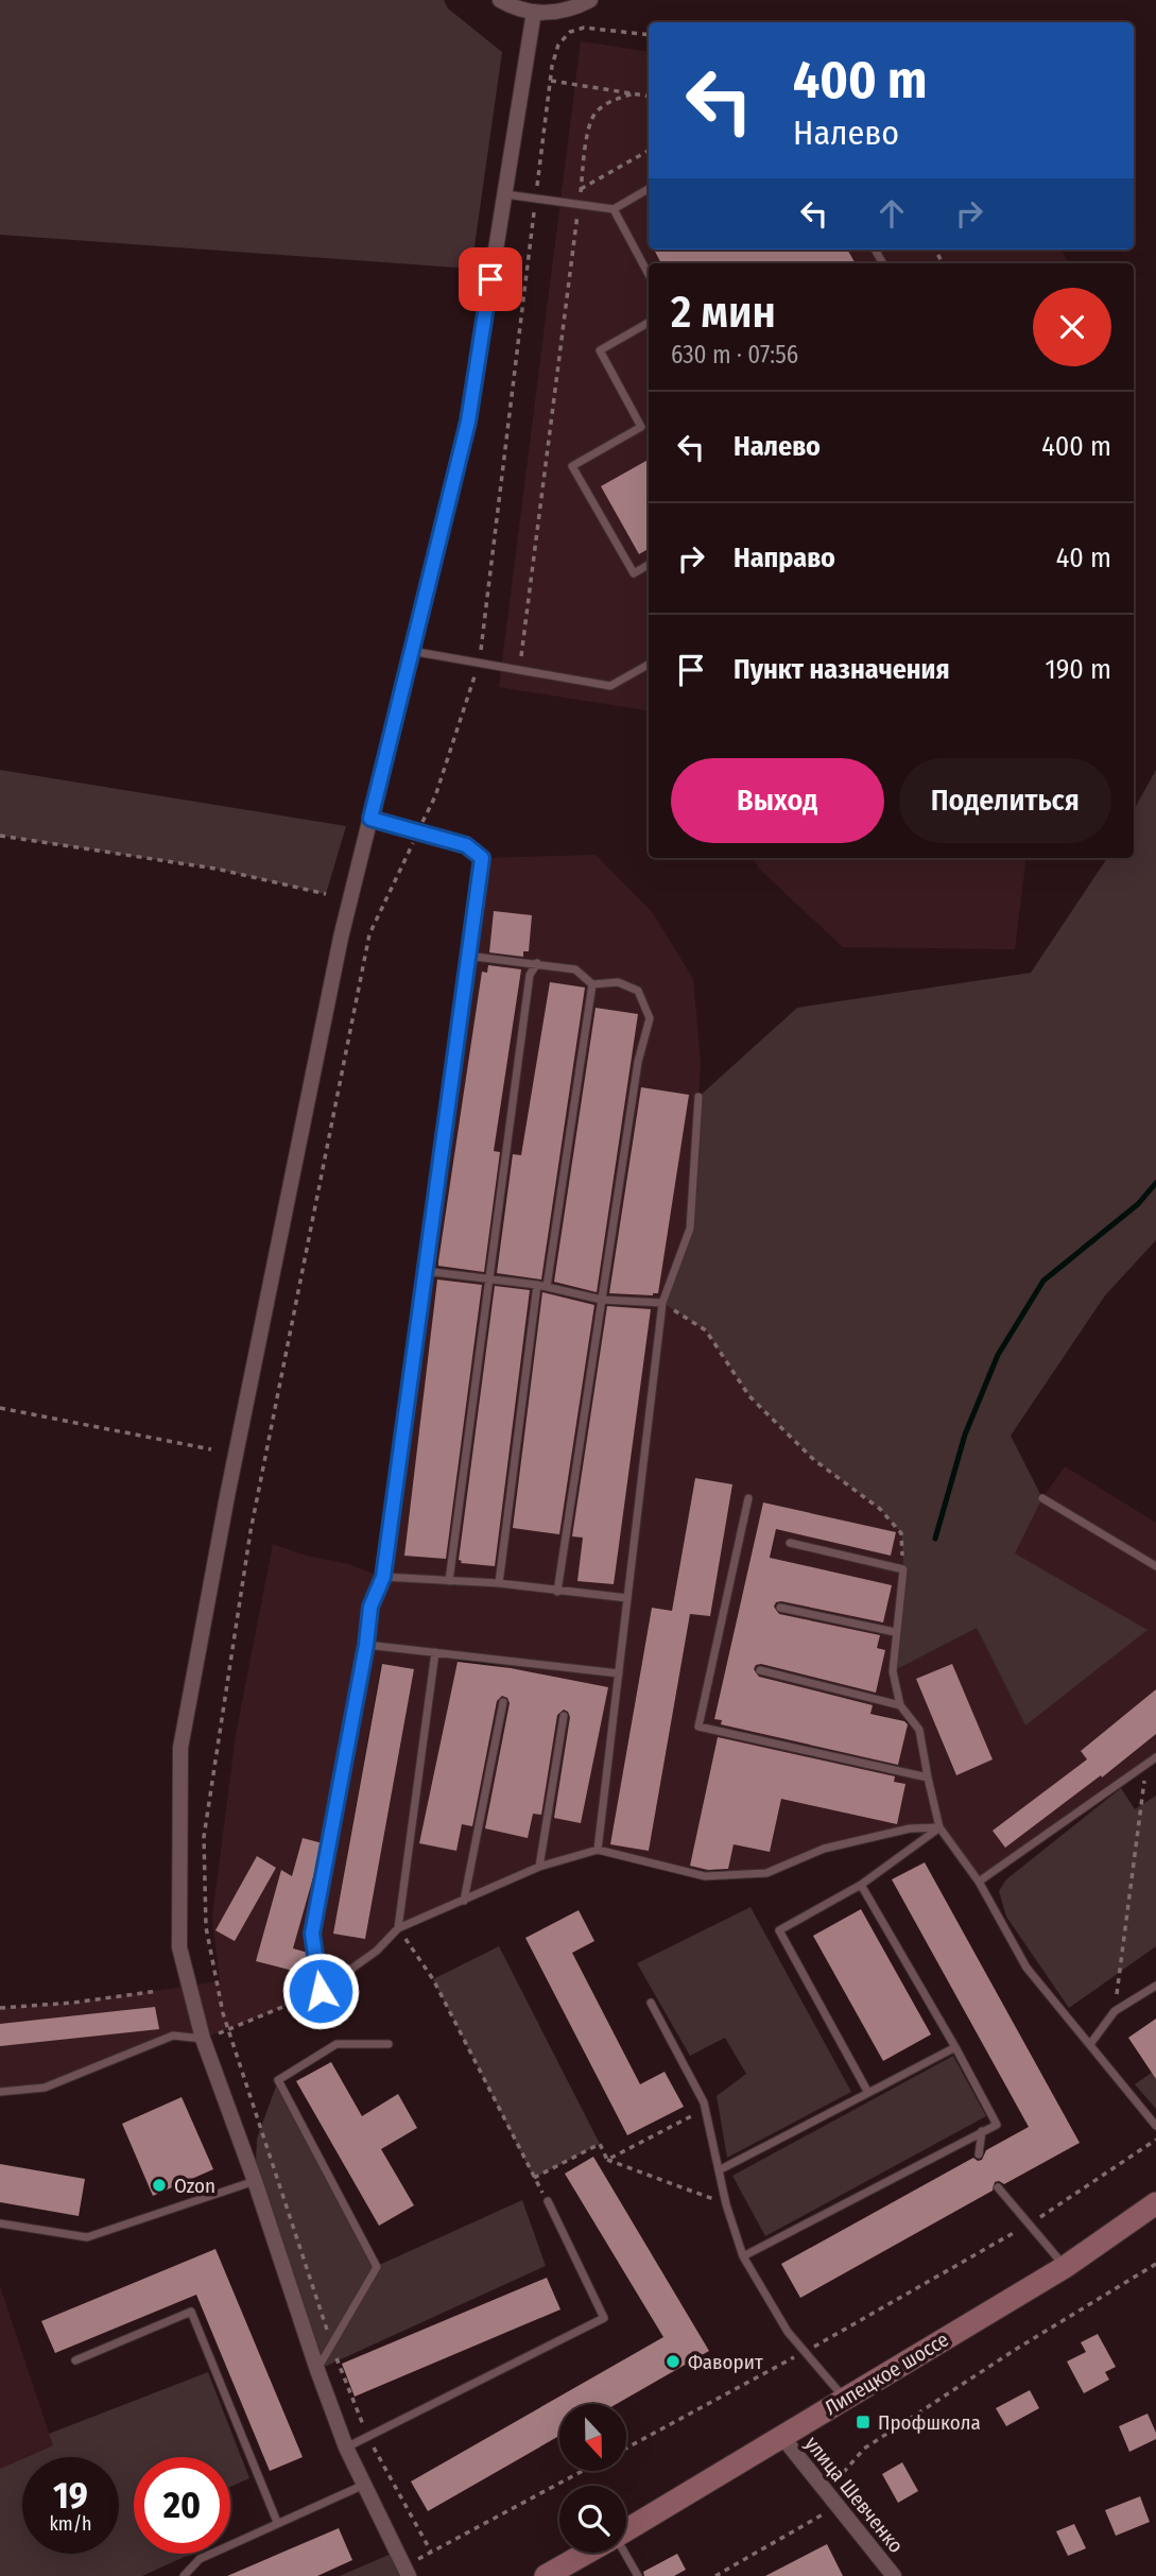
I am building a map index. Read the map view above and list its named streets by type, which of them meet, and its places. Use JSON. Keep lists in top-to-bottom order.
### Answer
{
  "streets": {
    "main road": ["Липецкое шоссе"],
    "street": ["улица Шевченко"]
  },
  "crossings": [
    ["Липецкое шоссе", "улица Шевченко"]
  ],
  "places": {
    "other": ["Ozon", "Фаворит"],
    "transit": ["Профшкола"]
  },
  "north": "bottom",
  "page": {
    "turn": ["400 m", "Налево"],
    "heading": ["2 мин", "630 m · 07:56"],
    "list": [
      {
        "name": "Налево",
        "value": "400 m"
      },
      {
        "name": "Направо",
        "value": "40 m"
      },
      {
        "name": "Пункт назначения",
        "value": "190 m"
      }
    ],
    "buttons": ["Выход", "Поделиться"],
    "speed": "19 km/h",
    "limit": "20"
  }
}
